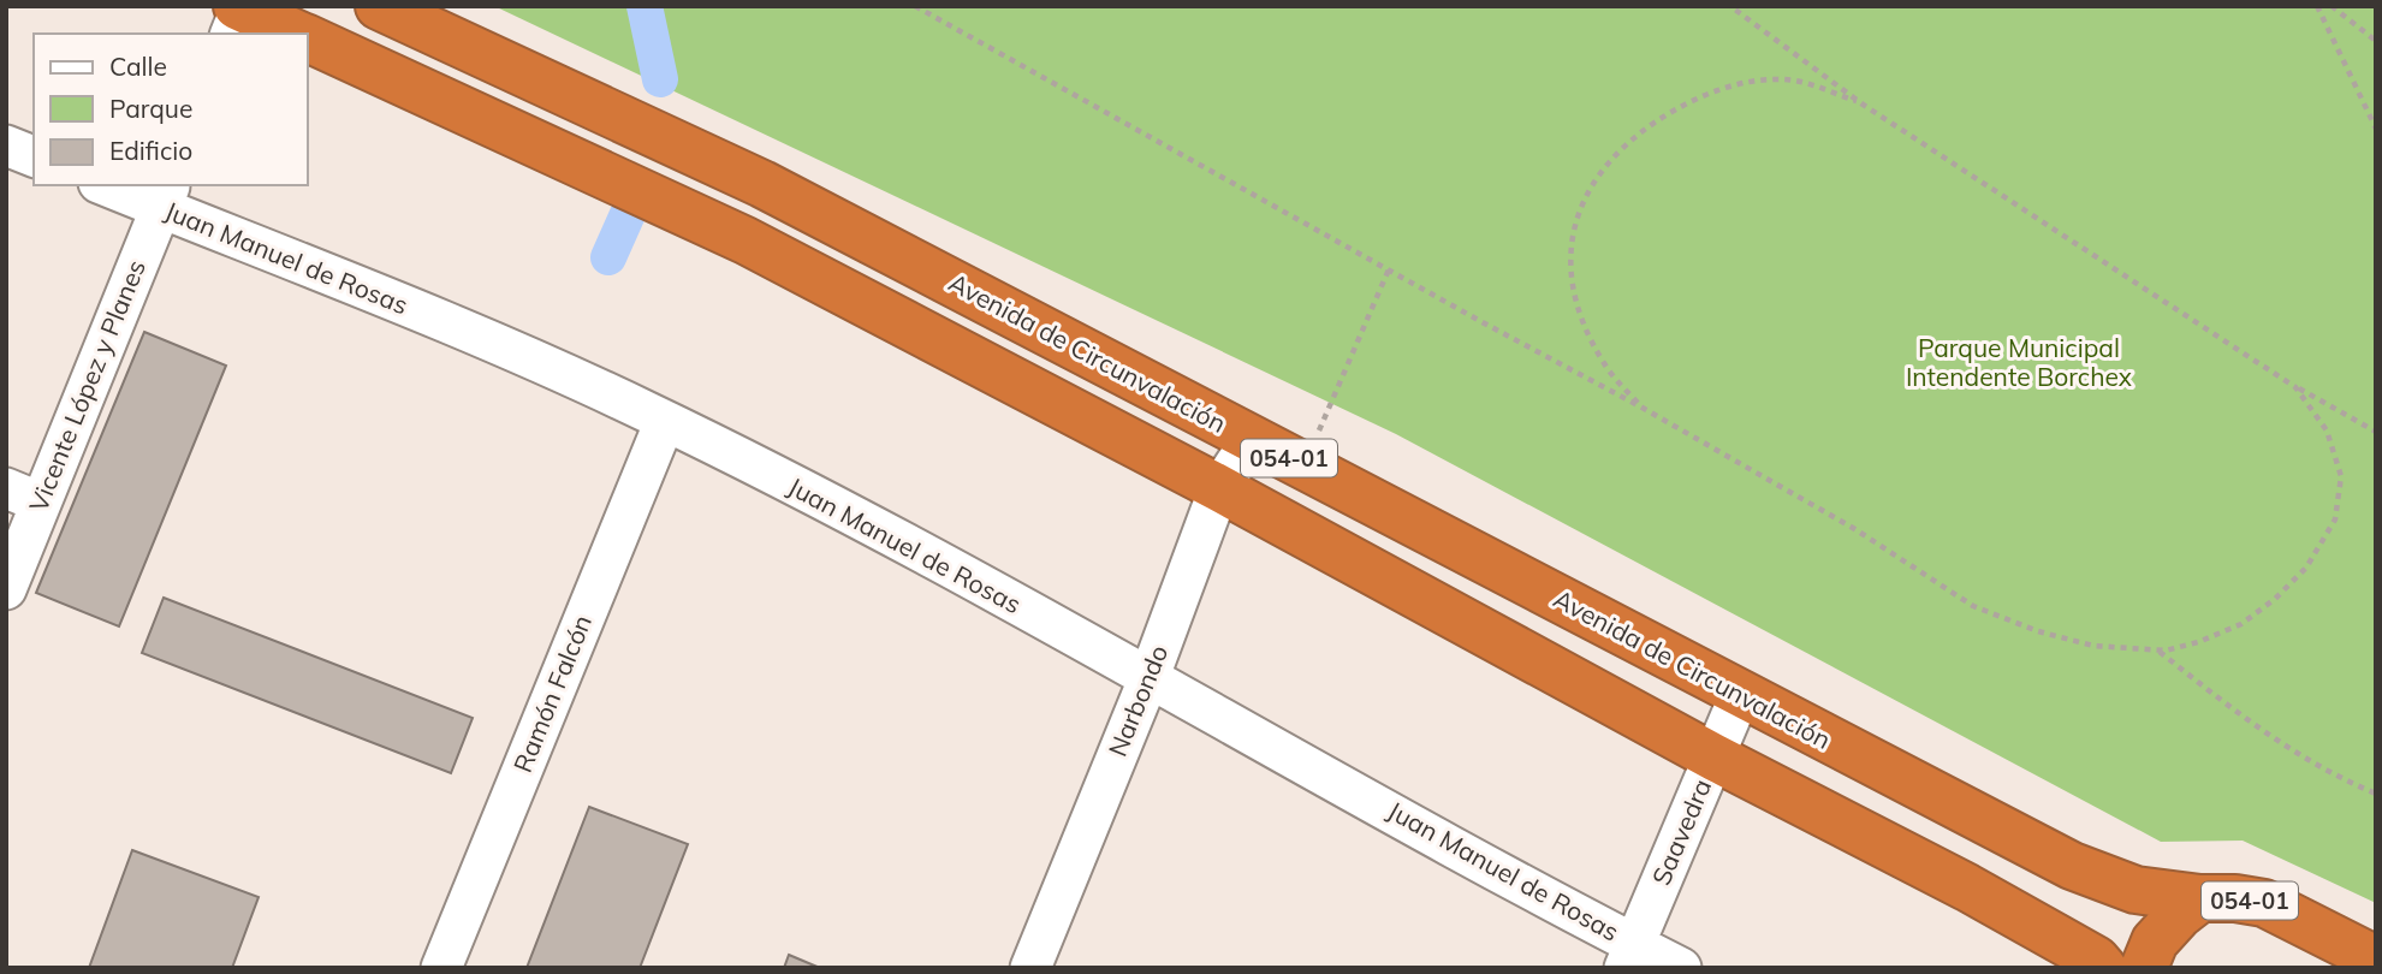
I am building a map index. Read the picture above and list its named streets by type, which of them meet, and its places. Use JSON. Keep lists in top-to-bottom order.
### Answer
{
  "streets": {
    "highway": ["Avenida de Circunvalación", "054-01"],
    "street": [
      "Juan Manuel de Rosas",
      "Vicente López y Planes",
      "Ramón Falcón",
      "Narbondo",
      "Saavedra"
    ]
  },
  "crossings": [
    ["Juan Manuel de Rosas", "Vicente López y Planes"],
    ["Juan Manuel de Rosas", "Ramón Falcón"],
    ["Juan Manuel de Rosas", "Narbondo"],
    ["Juan Manuel de Rosas", "Saavedra"],
    ["Avenida de Circunvalación", "054-01"],
    ["Avenida de Circunvalación", "Narbondo"],
    ["Avenida de Circunvalación", "Saavedra"],
    ["054-01", "Narbondo"],
    ["054-01", "Saavedra"]
  ],
  "parks": ["Parque Municipal Intendente Borchex"],
  "legend": ["Calle", "Parque", "Edificio"]
}
